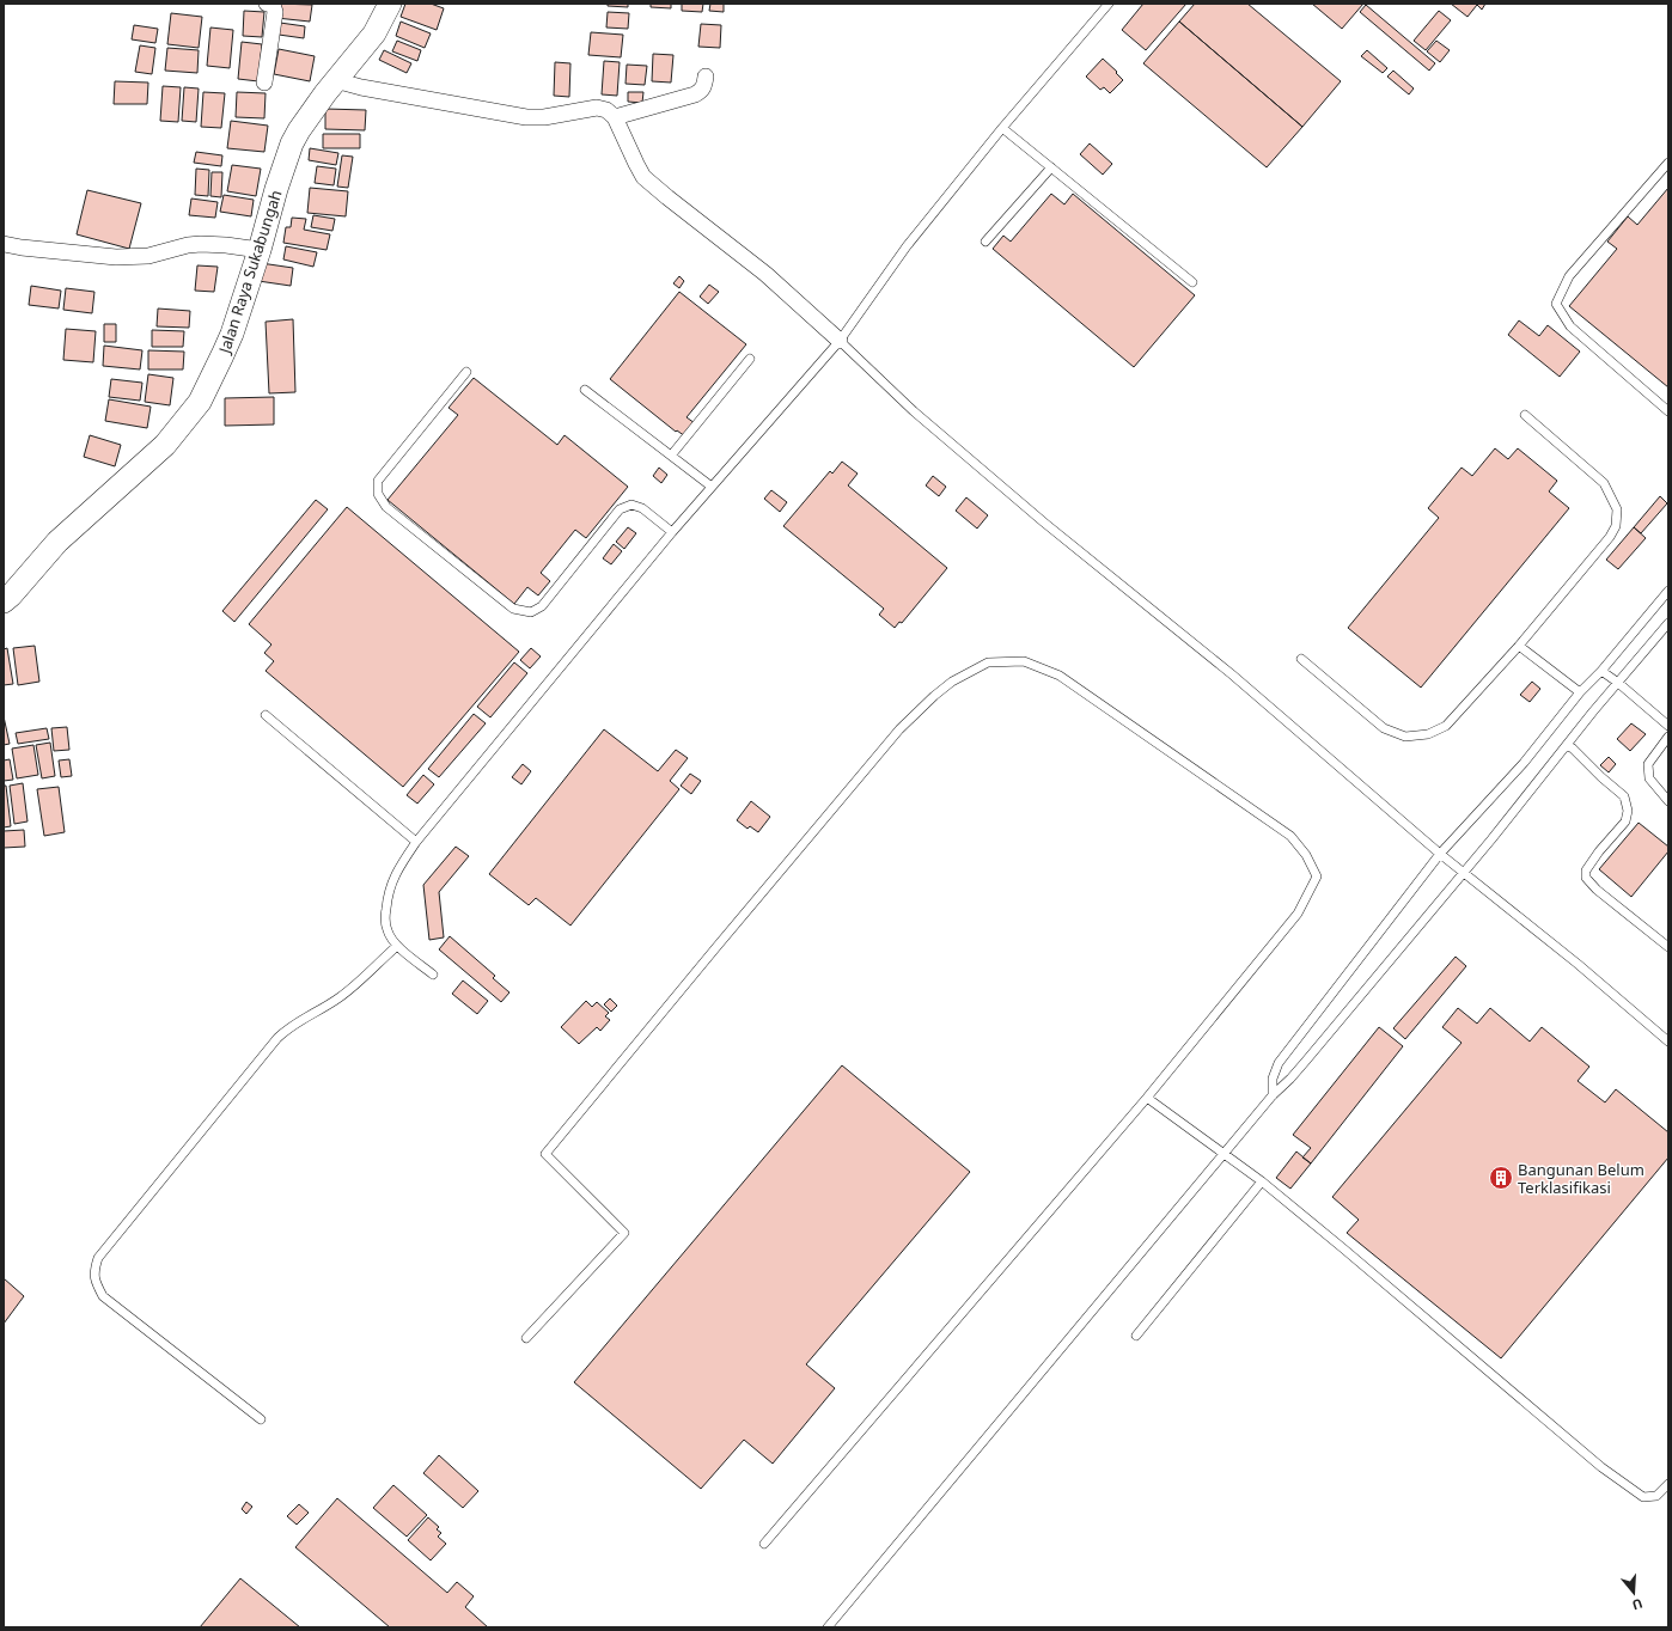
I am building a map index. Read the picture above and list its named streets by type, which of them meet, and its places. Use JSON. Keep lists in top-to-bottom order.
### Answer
{
  "streets": {
    "street": ["Jalan Raya Sukabungah"]
  },
  "places": {
    "building": ["Bangunan Belum Terklasifikasi"]
  },
  "north": "bottom"
}
